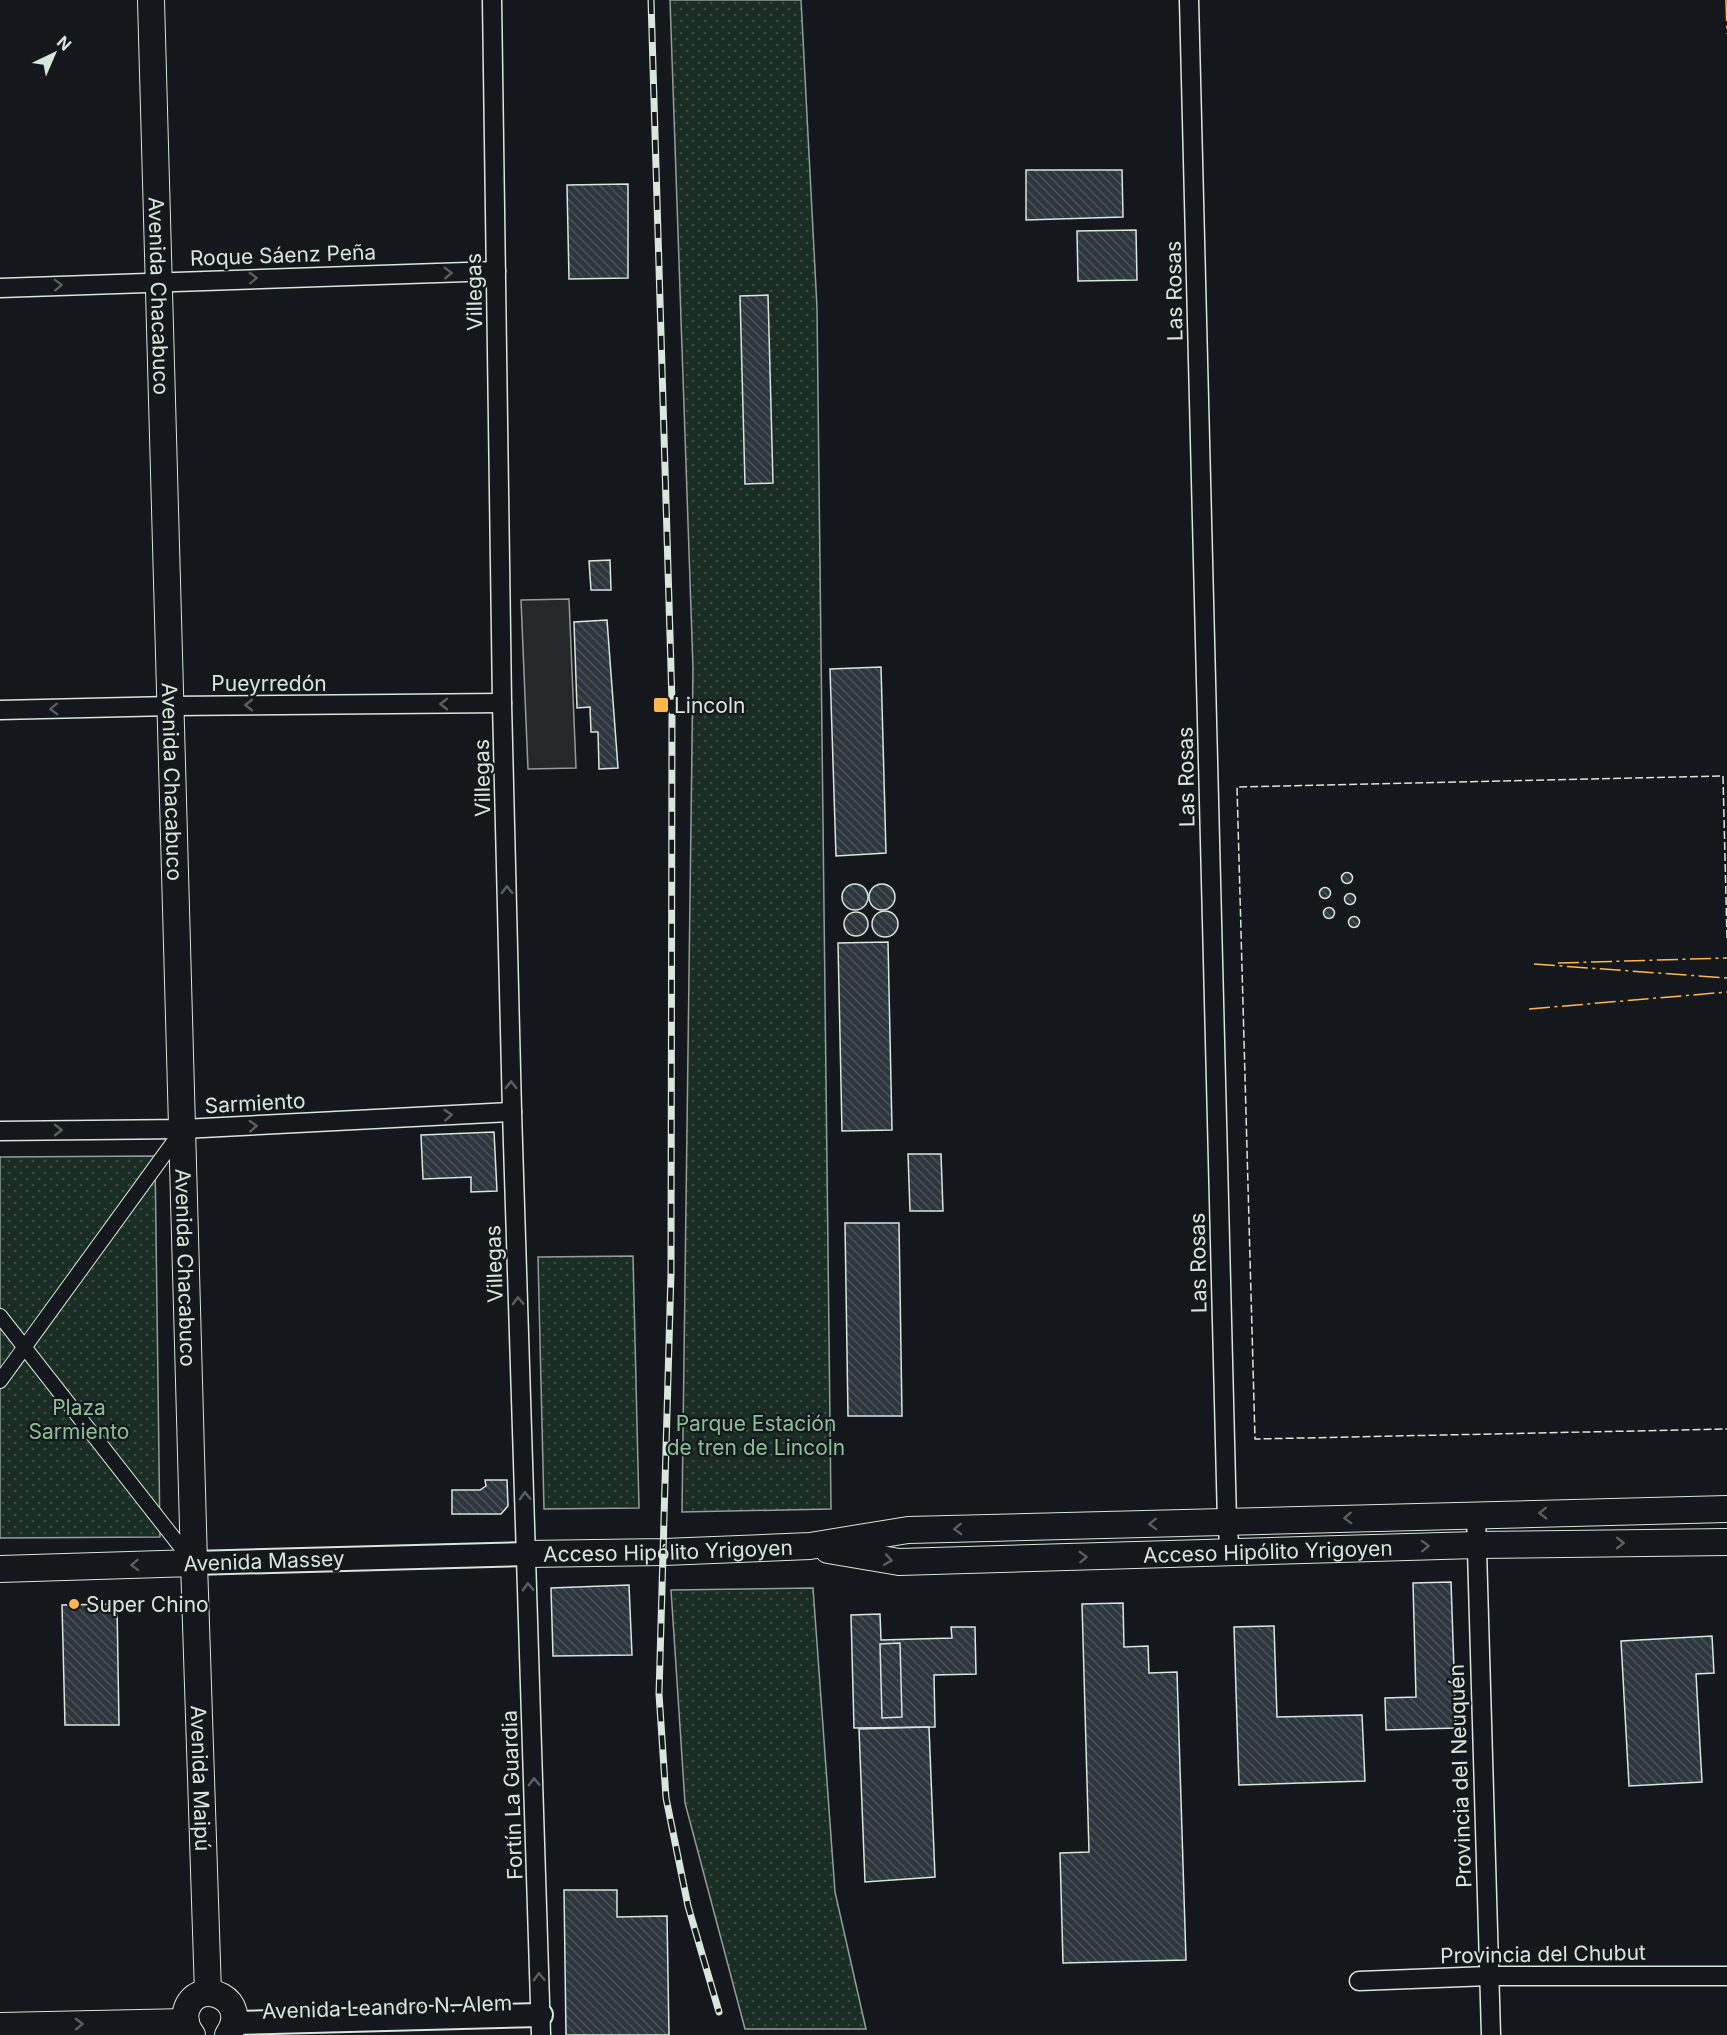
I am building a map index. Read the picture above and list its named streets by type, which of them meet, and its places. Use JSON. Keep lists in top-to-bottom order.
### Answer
{
  "streets": {
    "main road": [
      "Avenida Chacabuco",
      "Acceso Hipólito Yrigoyen",
      "Avenida Massey",
      "Avenida Maipú"
    ],
    "street": [
      "Roque Sáenz Peña",
      "Las Rosas",
      "Villegas",
      "Pueyrredón",
      "Sarmiento",
      "Provincia del Neuquén",
      "Fortín La Guardia",
      "Provincia del Chubut",
      "Avenida Leandro N. Alem"
    ]
  },
  "crossings": [
    ["Roque Sáenz Peña", "Villegas"],
    ["Roque Sáenz Peña", "Avenida Chacabuco"],
    ["Las Rosas", "Acceso Hipólito Yrigoyen"],
    ["Villegas", "Pueyrredón"],
    ["Villegas", "Sarmiento"],
    ["Villegas", "Acceso Hipólito Yrigoyen"],
    ["Villegas", "Avenida Massey"],
    ["Villegas", "Fortín La Guardia"],
    ["Avenida Chacabuco", "Pueyrredón"],
    ["Avenida Chacabuco", "Sarmiento"],
    ["Avenida Chacabuco", "Avenida Massey"],
    ["Avenida Chacabuco", "Avenida Maipú"],
    ["Acceso Hipólito Yrigoyen", "Avenida Massey"],
    ["Acceso Hipólito Yrigoyen", "Provincia del Neuquén"],
    ["Acceso Hipólito Yrigoyen", "Fortín La Guardia"],
    ["Avenida Massey", "Avenida Maipú"],
    ["Avenida Massey", "Fortín La Guardia"],
    ["Provincia del Neuquén", "Provincia del Chubut"],
    ["Fortín La Guardia", "Avenida Leandro N. Alem"]
  ],
  "one_way": [
    "Roque Sáenz Peña",
    "Villegas",
    "Pueyrredón",
    "Sarmiento",
    "Avenida Massey",
    "Fortín La Guardia"
  ],
  "parks": ["Plaza Sarmiento", "Parque Estación de tren de Lincoln"],
  "places": {
    "transit": ["Lincoln"],
    "other": ["Super Chino"]
  },
  "north": "top right"
}
